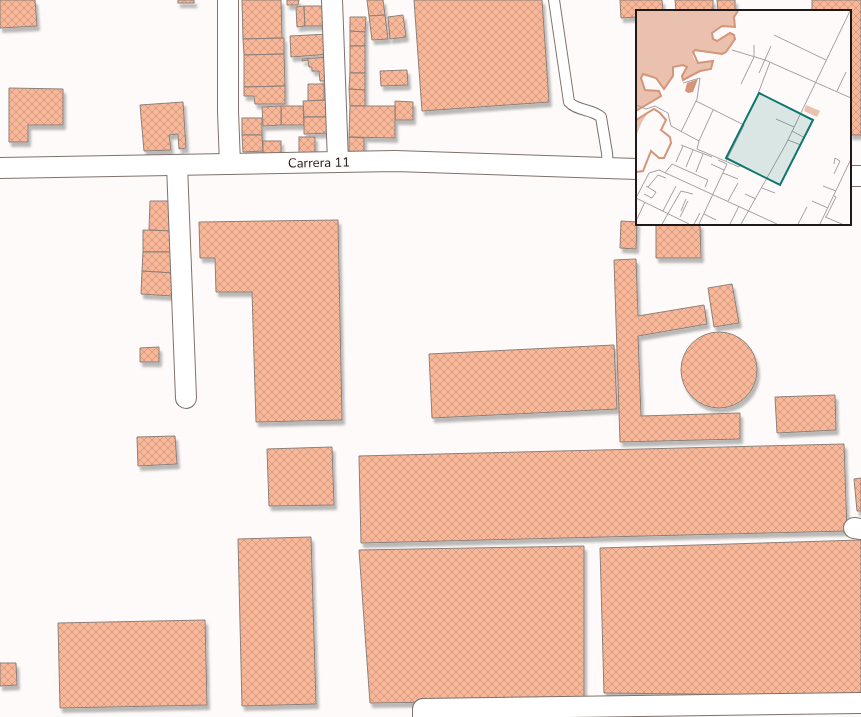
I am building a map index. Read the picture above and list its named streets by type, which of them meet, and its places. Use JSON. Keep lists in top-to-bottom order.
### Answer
{
  "streets": {
    "street": ["Carrera 11"]
  }
}
